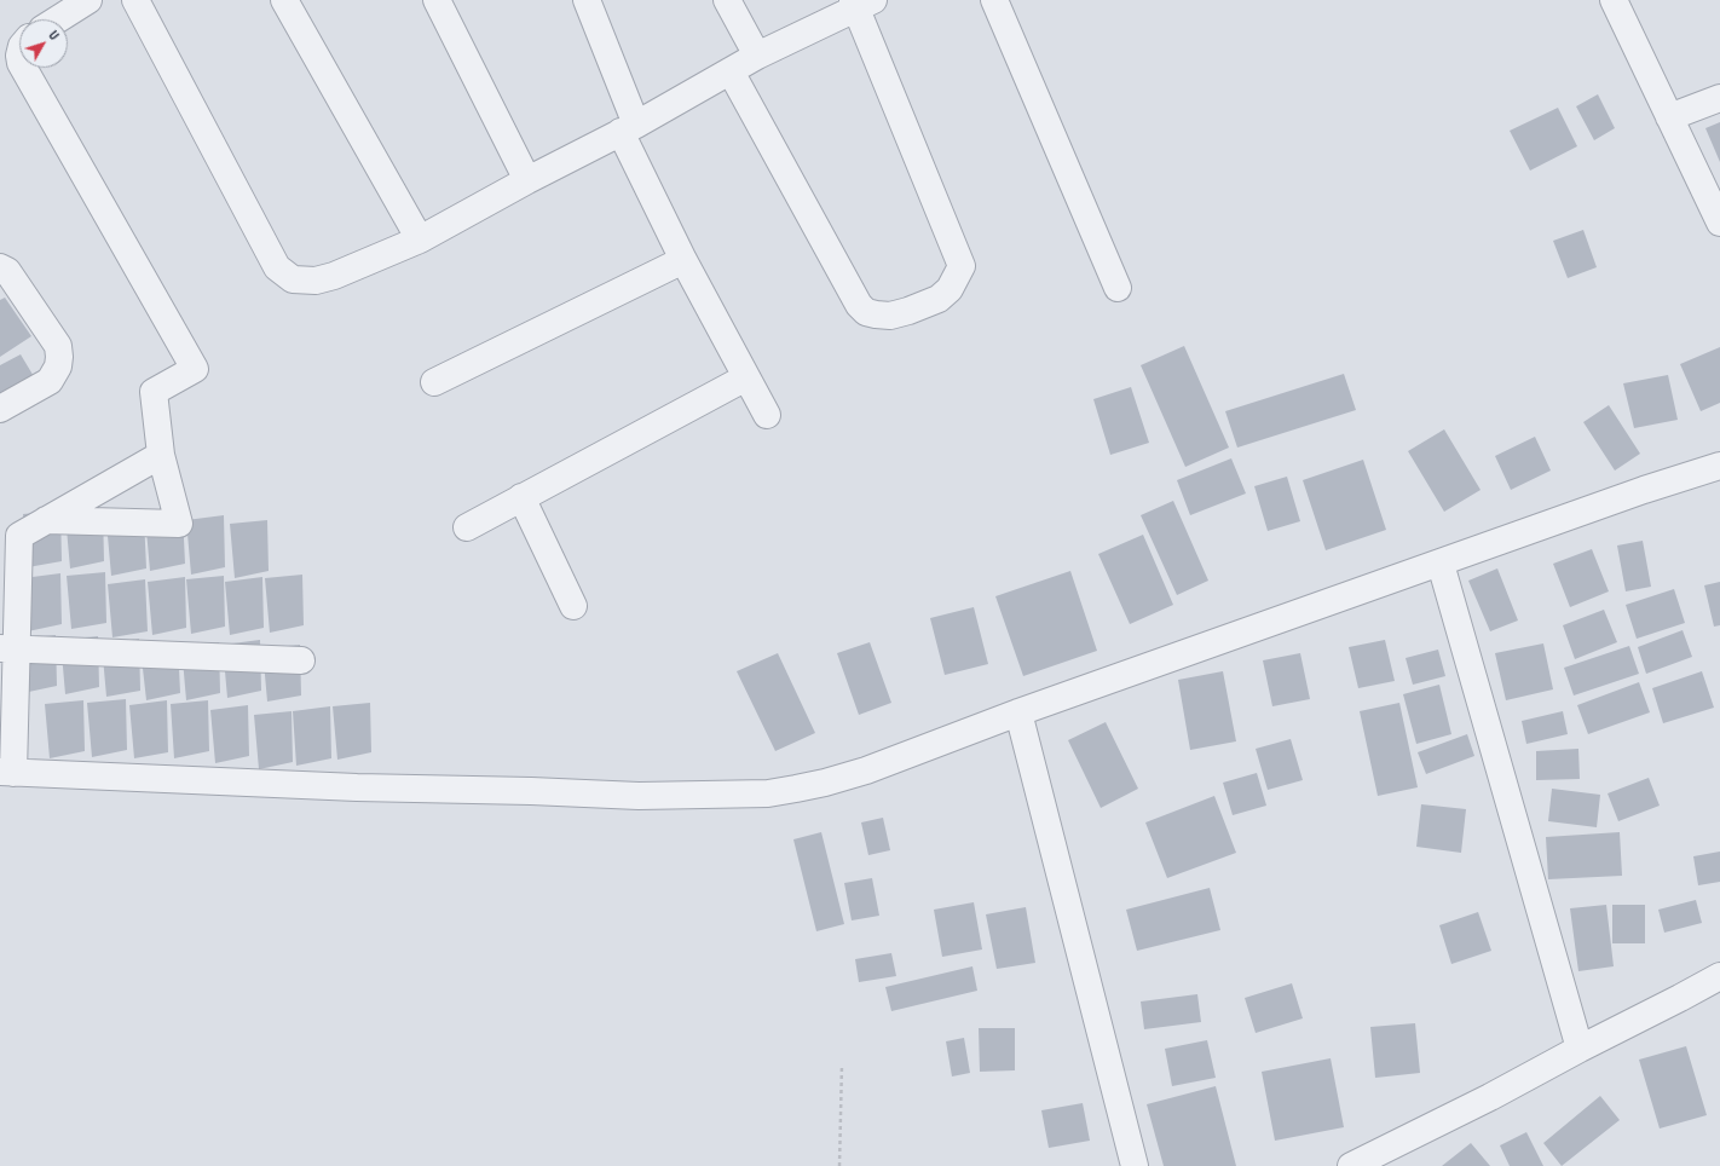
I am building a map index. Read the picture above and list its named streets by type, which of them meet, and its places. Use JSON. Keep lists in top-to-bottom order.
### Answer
{
  "north": "top right"
}
